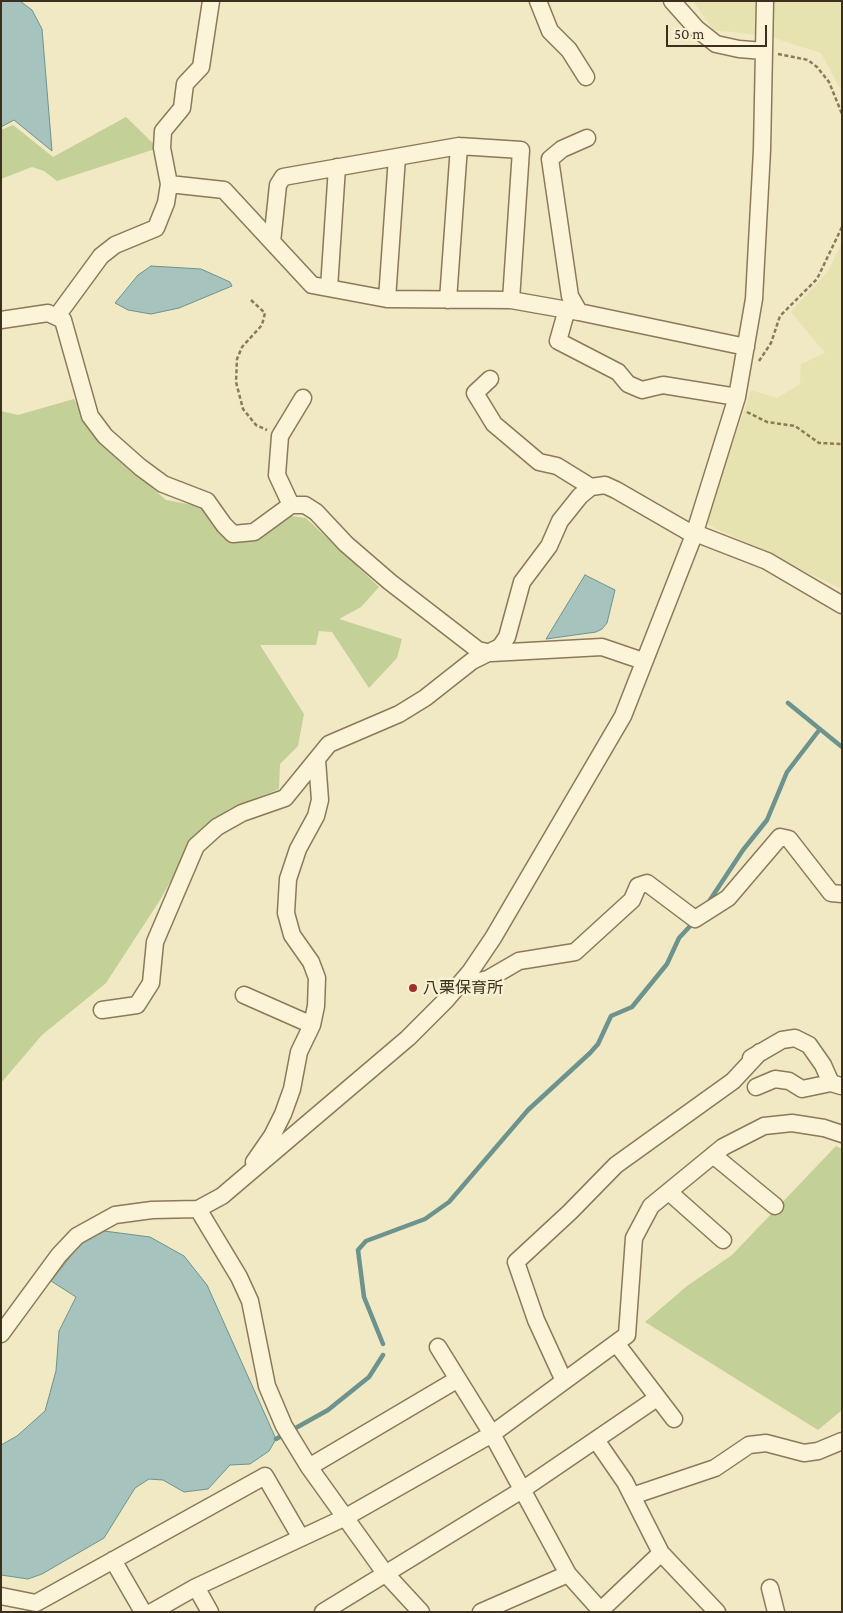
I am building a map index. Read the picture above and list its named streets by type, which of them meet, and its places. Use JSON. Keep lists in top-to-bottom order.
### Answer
{
  "places": ["八栗保育所"],
  "scale_bar": "50 m"
}
